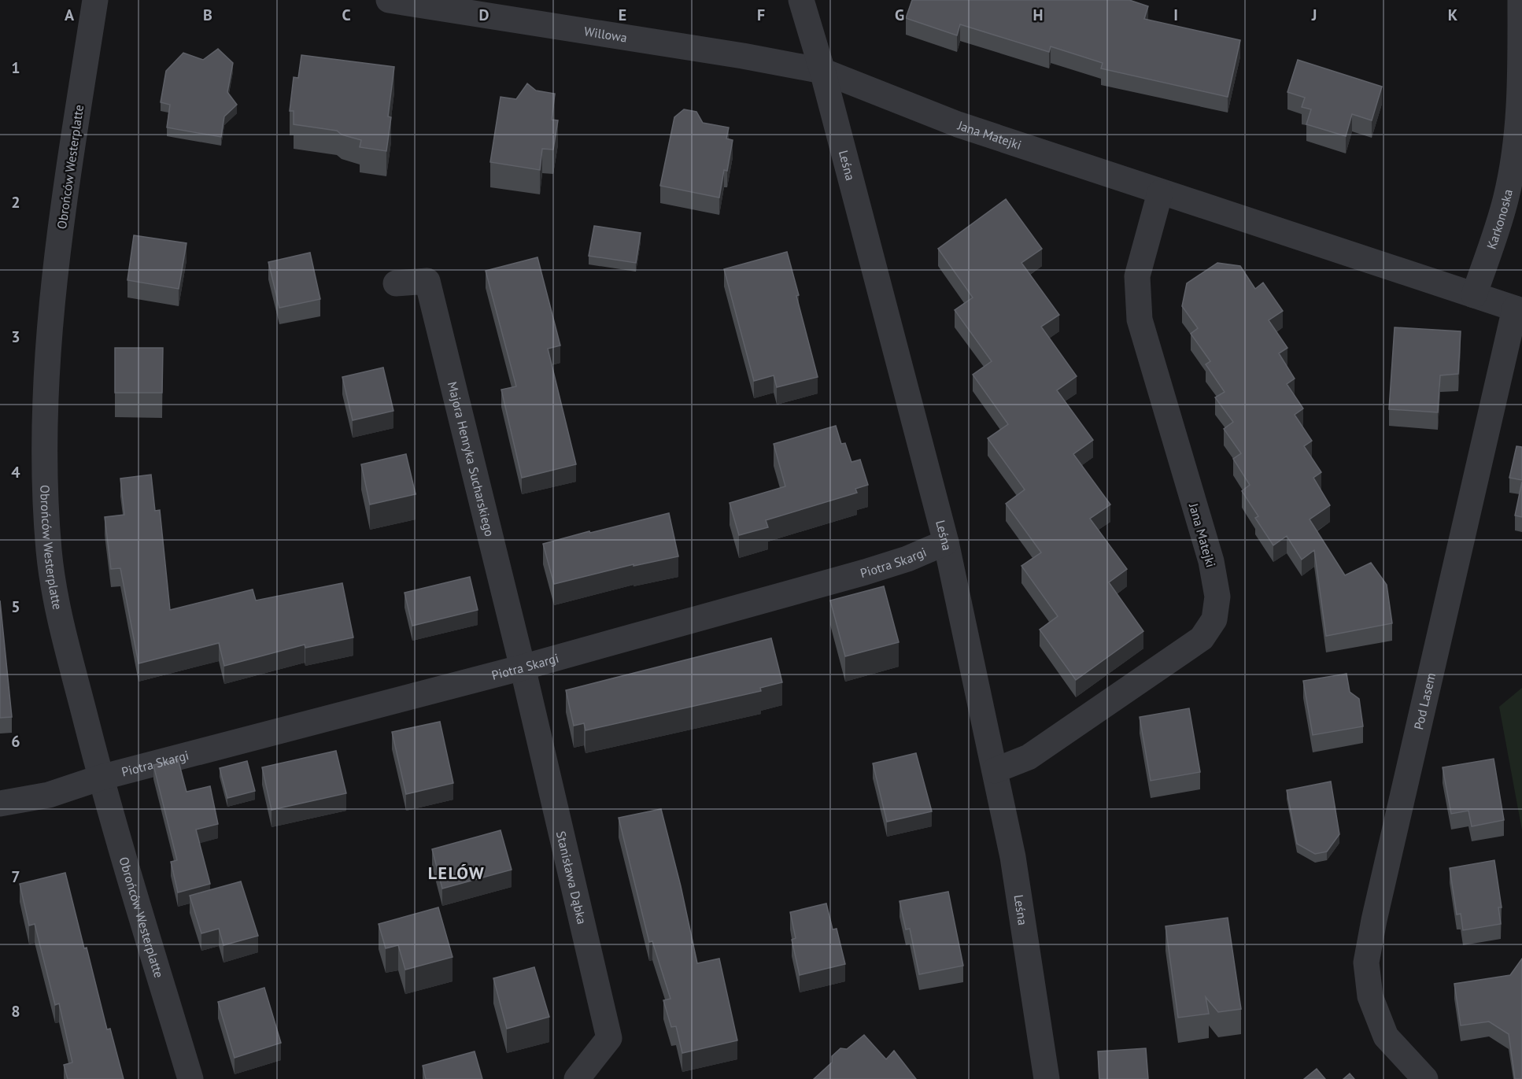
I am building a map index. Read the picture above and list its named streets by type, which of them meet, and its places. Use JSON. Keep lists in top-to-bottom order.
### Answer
{
  "streets": {
    "street": [
      "Willowa",
      "Jana Matejki",
      "Leśna",
      "Obrońców Westerplatte",
      "Karkonoska",
      "Majora Henryka Sucharskiego",
      "Piotra Skargi",
      "Pod Lasem",
      "Stanisława Dąbka"
    ]
  },
  "crossings": [
    ["Willowa", "Jana Matejki"],
    ["Willowa", "Leśna"],
    ["Jana Matejki", "Leśna"],
    ["Jana Matejki", "Karkonoska"],
    ["Jana Matejki", "Pod Lasem"],
    ["Leśna", "Piotra Skargi"],
    ["Obrońców Westerplatte", "Piotra Skargi"],
    ["Majora Henryka Sucharskiego", "Piotra Skargi"],
    ["Majora Henryka Sucharskiego", "Stanisława Dąbka"],
    ["Piotra Skargi", "Stanisława Dąbka"]
  ],
  "districts": ["LELÓW"],
  "grid": {
    "columns": [
      "A",
      "B",
      "C",
      "D",
      "E",
      "F",
      "G",
      "H",
      "I",
      "J",
      "K"
    ],
    "rows": [
      "1",
      "2",
      "3",
      "4",
      "5",
      "6",
      "7",
      "8"
    ]
  }
}
